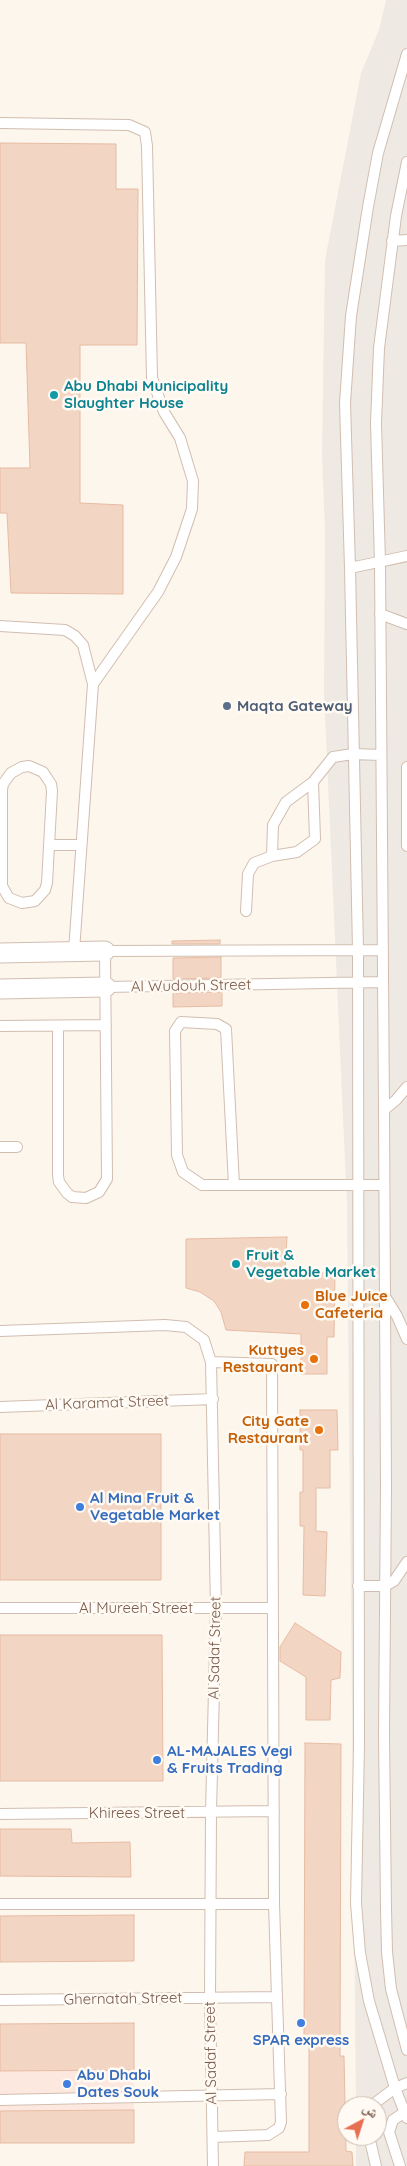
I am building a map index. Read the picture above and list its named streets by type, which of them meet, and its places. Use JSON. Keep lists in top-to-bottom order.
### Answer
{
  "streets": {
    "street": ["Al Wudouh Street"],
    "lane": [
      "Al Karamat Street",
      "Al Mureeh Street",
      "Al Sadaf Street",
      "Khirees Street",
      "Ghernatah Street"
    ]
  },
  "crossings": [
    ["Al Karamat Street", "Al Sadaf Street"],
    ["Al Mureeh Street", "Al Sadaf Street"],
    ["Al Sadaf Street", "Khirees Street"],
    ["Al Sadaf Street", "Ghernatah Street"]
  ],
  "places": [
    "Abu Dhabi Municipality Slaughter House",
    "Maqta Gateway",
    "Fruit & Vegetable Market",
    "Blue Juice Cafeteria",
    "Kuttyes Restaurant",
    "City Gate Restaurant",
    "Al Mina Fruit & Vegetable Market",
    "AL-MAJALES Vegi & Fruits Trading",
    "SPAR express",
    "Abu Dhabi Dates Souk"
  ],
  "north": "top right"
}
